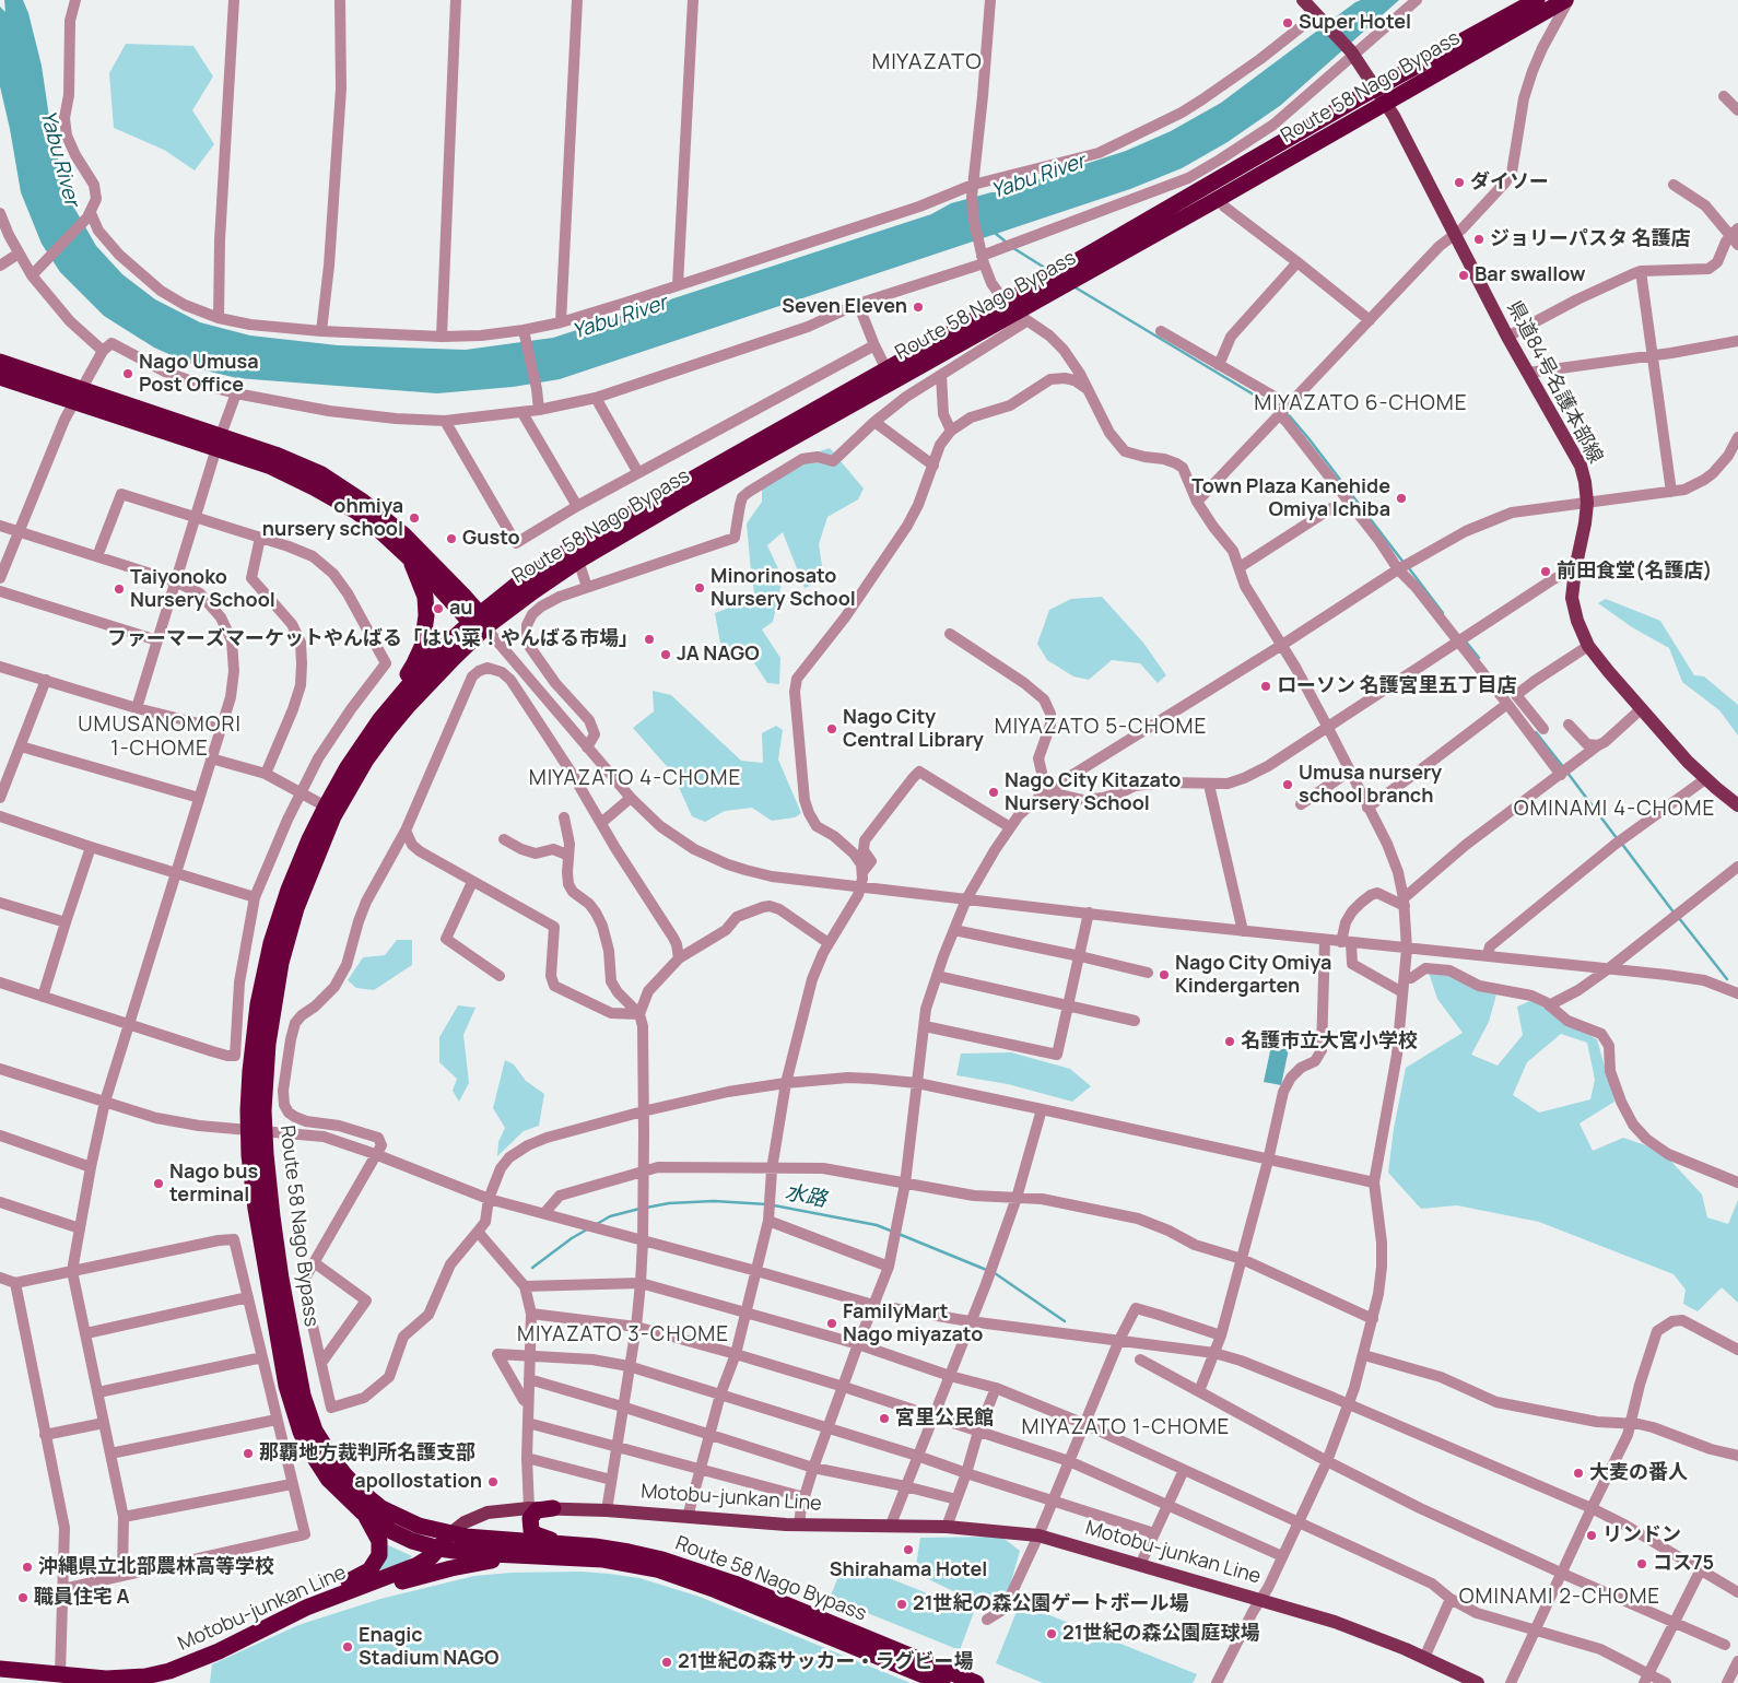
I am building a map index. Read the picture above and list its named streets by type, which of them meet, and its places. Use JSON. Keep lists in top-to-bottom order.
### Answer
{
  "streets": {
    "highway": ["Route 58 Nago Bypass", "Motobu-junkan Line"],
    "main road": ["県道84号名護本部線"]
  },
  "crossings": [
    ["Route 58 Nago Bypass", "県道84号名護本部線"],
    ["Route 58 Nago Bypass", "Motobu-junkan Line"]
  ],
  "districts": [
    "MIYAZATO",
    "MIYAZATO 6-CHOME",
    "UMUSANOMORI 1-CHOME",
    "MIYAZATO 5-CHOME",
    "MIYAZATO 4-CHOME",
    "OMINAMI 4-CHOME",
    "MIYAZATO 3-CHOME",
    "MIYAZATO 1-CHOME",
    "OMINAMI 2-CHOME"
  ],
  "water": ["Yabu River", "水路"],
  "places": [
    "Super Hotel",
    "ダイソー",
    "ジョリーパスタ 名護店",
    "Bar swallow",
    "Seven Eleven",
    "Nago Umusa Post Office",
    "Town Plaza Kanehide Omiya Ichiba",
    "ohmiya nursery school",
    "Gusto",
    "前田食堂(名護店)",
    "Minorinosato Nursery School",
    "Taiyonoko Nursery School",
    "au",
    "ファーマーズマーケットやんばる「はい菜！やんばる市場」",
    "JA NAGO",
    "ローソン 名護宮里五丁目店",
    "Nago City Central Library",
    "Umusa nursery school branch",
    "Nago City Kitazato Nursery School",
    "Nago City Omiya Kindergarten",
    "名護市立大宮小学校",
    "Nago bus terminal",
    "FamilyMart Nago miyazato",
    "宮里公民館",
    "那覇地方裁判所名護支部",
    "大麦の番人",
    "apollostation",
    "リンドン",
    "Shirahama Hotel",
    "コス75",
    "沖縄県立北部農林高等学校",
    "職員住宅 A",
    "21世紀の森公園ゲートボール場",
    "21世紀の森公園庭球場",
    "Enagic Stadium NAGO",
    "21世紀の森サッカー・ラグビー場"
  ]
}
